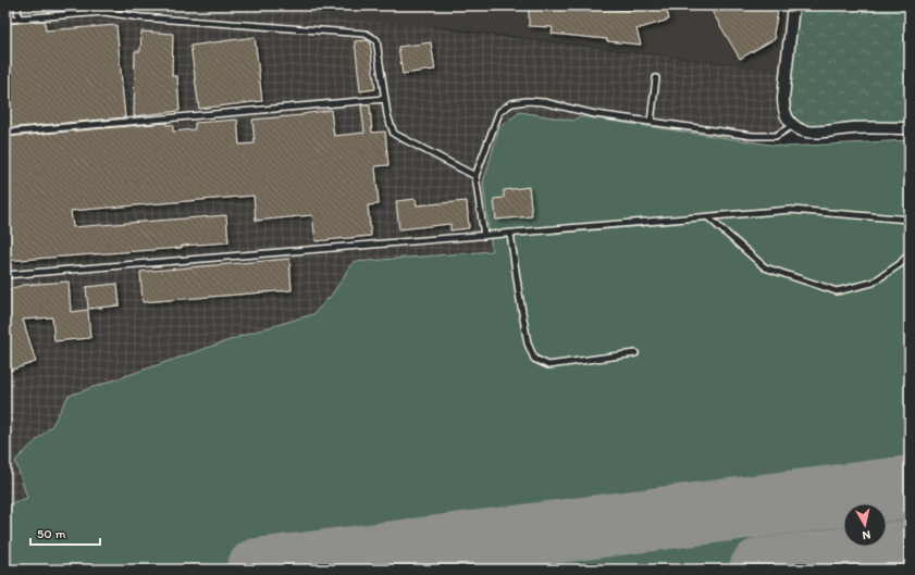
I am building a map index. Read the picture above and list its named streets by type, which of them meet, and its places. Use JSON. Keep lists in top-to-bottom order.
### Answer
{
  "scale_bar": "50 m",
  "north": "bottom"
}
